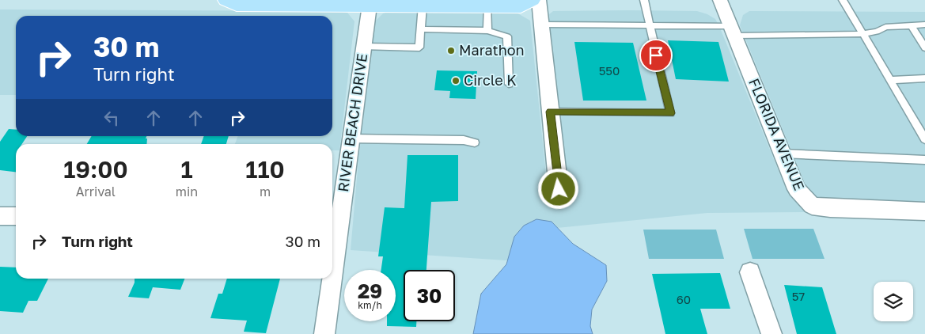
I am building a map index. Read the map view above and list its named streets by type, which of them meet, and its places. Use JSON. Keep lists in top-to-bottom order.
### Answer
{
  "streets": {
    "street": ["RIVER BEACH DRIVE", "FLORIDA AVENUE"]
  },
  "places": ["Marathon", "Circle K"],
  "house_numbers": ["550", "57", "60"],
  "page": {
    "turn": ["30 m", "Turn right"],
    "eta": [
      "19:00",
      "Arrival",
      "1",
      "min",
      "110",
      "m"
    ],
    "list": [
      {
        "name": "Turn right",
        "value": "30 m"
      }
    ],
    "speed": "29 km/h",
    "limit": "30"
  }
}
